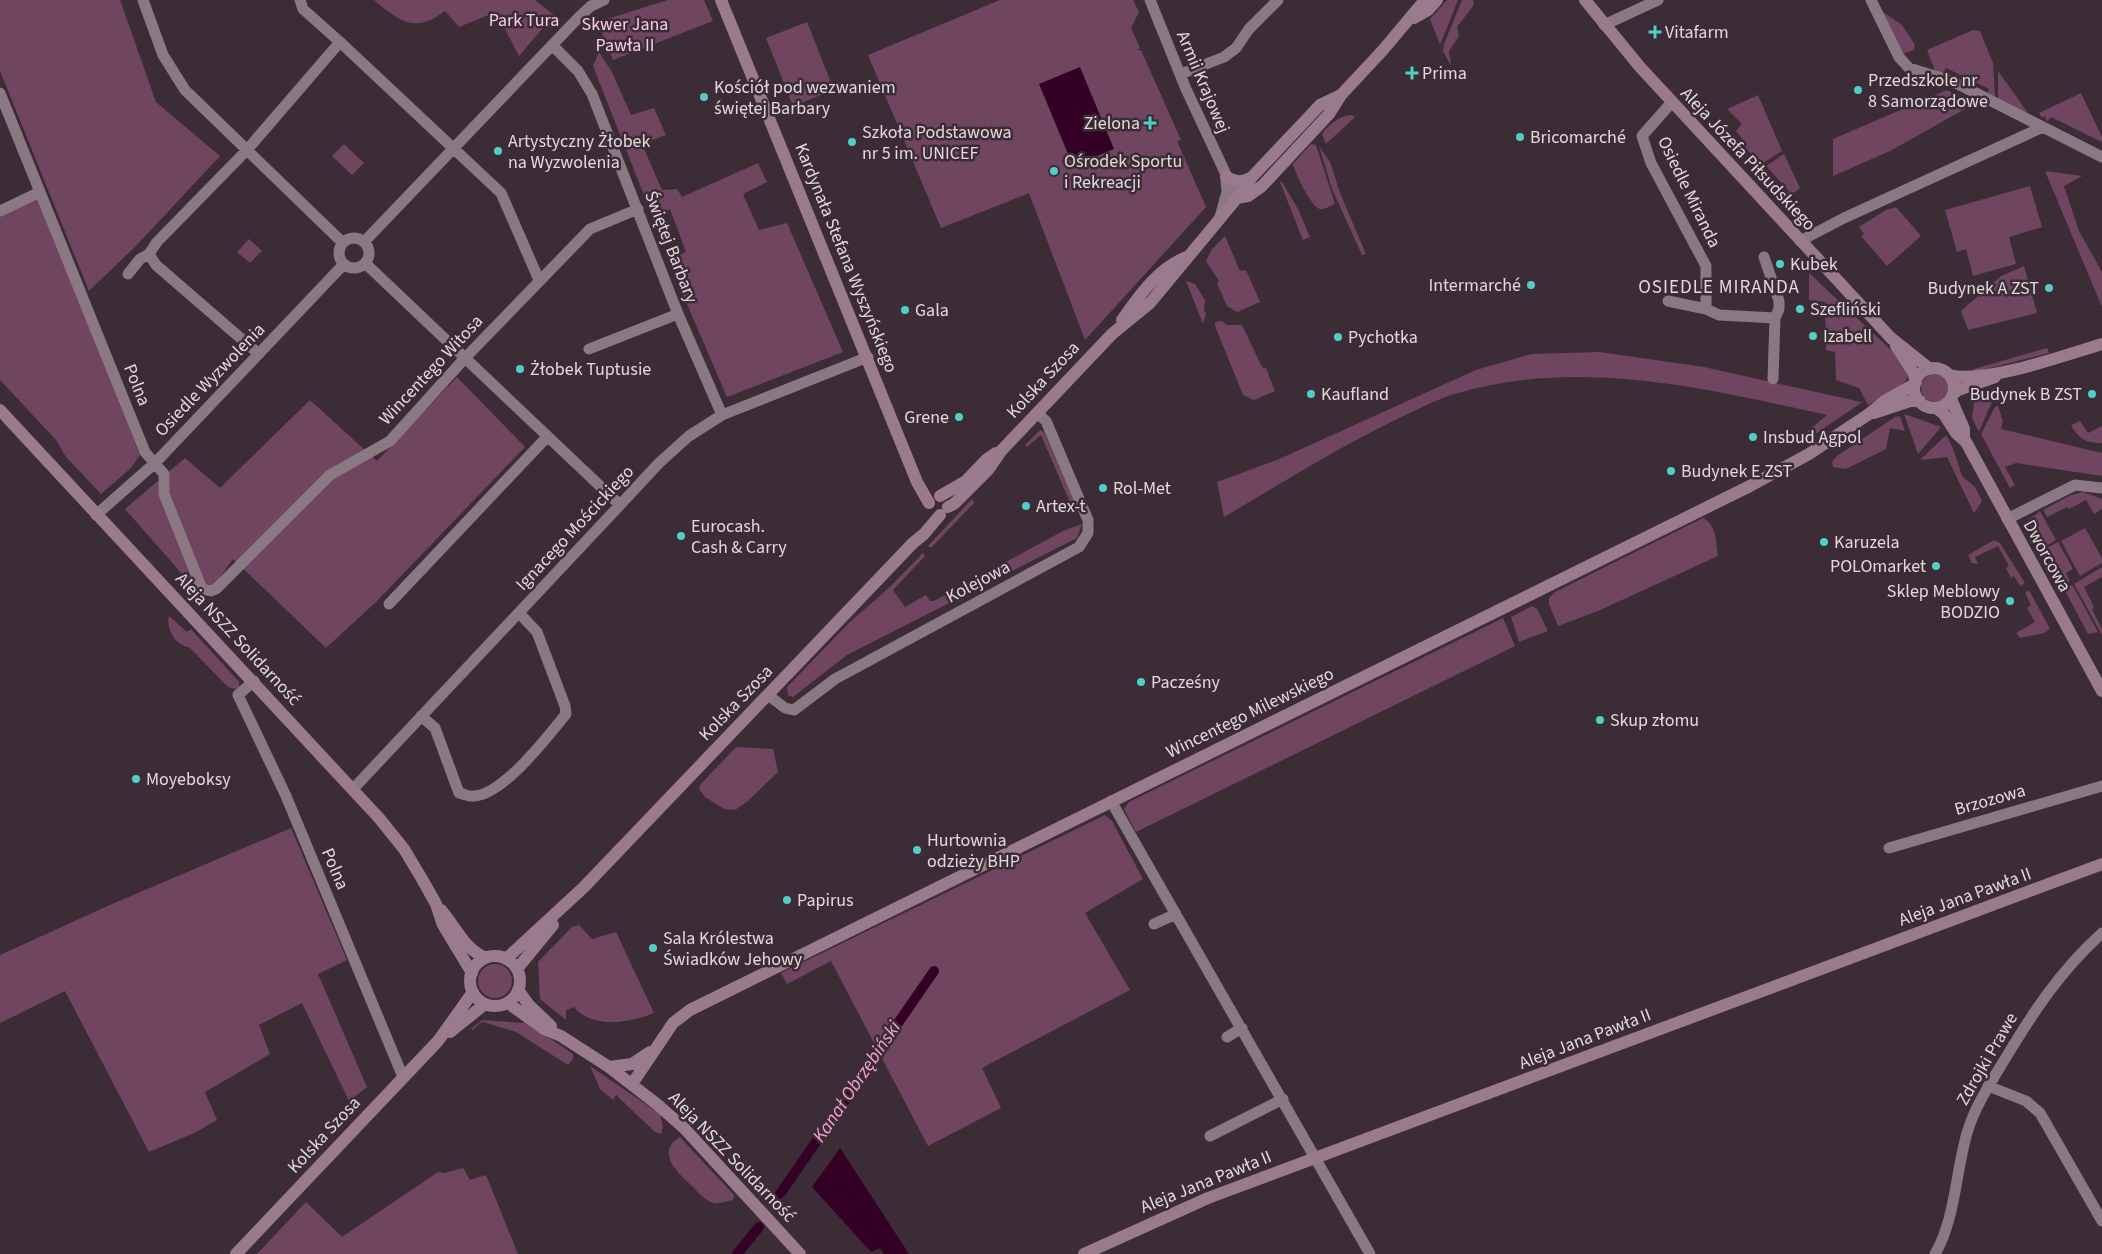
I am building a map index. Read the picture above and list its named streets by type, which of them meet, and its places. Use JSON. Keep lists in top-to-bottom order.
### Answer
{
  "streets": {
    "street": [
      "Armii Krajowej",
      "Aleja Józefa Piłsudskiego",
      "Osiedle Miranda",
      "Świętej Barbary",
      "Kardynała Stefana Wyszyńskiego",
      "Wincentego Witosa",
      "Osiedle Wyzwolenia",
      "Kolska Szosa",
      "Polna",
      "Ignacego Mościckiego",
      "Dworcowa",
      "Kolejowa",
      "Aleja NSZZ Solidarność",
      "Wincentego Milewskiego",
      "Brzozowa",
      "Aleja Jana Pawła II",
      "Zdrojki Prawe"
    ]
  },
  "crossings": [
    ["Armii Krajowej", "Kolska Szosa"],
    ["Aleja Józefa Piłsudskiego", "Osiedle Miranda"],
    ["Aleja Józefa Piłsudskiego", "Dworcowa"],
    ["Aleja Józefa Piłsudskiego", "Wincentego Milewskiego"],
    ["Świętej Barbary", "Wincentego Witosa"],
    ["Świętej Barbary", "Ignacego Mościckiego"],
    ["Kardynała Stefana Wyszyńskiego", "Kolska Szosa"],
    ["Kardynała Stefana Wyszyńskiego", "Ignacego Mościckiego"],
    ["Wincentego Witosa", "Polna"],
    ["Osiedle Wyzwolenia", "Polna"],
    ["Osiedle Wyzwolenia", "Aleja NSZZ Solidarność"],
    ["Kolska Szosa", "Polna"],
    ["Kolska Szosa", "Kolejowa"],
    ["Kolska Szosa", "Aleja NSZZ Solidarność"],
    ["Polna", "Aleja NSZZ Solidarność"],
    ["Ignacego Mościckiego", "Aleja NSZZ Solidarność"],
    ["Dworcowa", "Wincentego Milewskiego"],
    ["Aleja NSZZ Solidarność", "Wincentego Milewskiego"]
  ],
  "districts": ["OSIEDLE MIRANDA"],
  "water": ["Kanał Obrzębiński"],
  "parks": ["Park Tura", "Skwer Jana Pawła II"],
  "places": {
    "health": ["Vitafarm", "Prima", "Zielona"],
    "other": [
      "Przedszkole nr 8 Samorządowe",
      "Kościół pod wezwaniem świętej Barbary",
      "Bricomarché",
      "Szkoła Podstawowa nr 5 im. UNICEF",
      "Artystyczny Żłobek na Wyzwolenia",
      "Ośrodek Sportu i Rekreacji",
      "Kubek",
      "Intermarché",
      "Budynek A ZST",
      "Szefliński",
      "Gala",
      "Izabell",
      "Pychotka",
      "Żłobek Tuptusie",
      "Kaufland",
      "Budynek B ZST",
      "Grene",
      "Insbud Agpol",
      "Budynek E ZST",
      "Rol-Met",
      "Artex-t",
      "Eurocash. Cash & Carry",
      "Karuzela",
      "POLOmarket",
      "Sklep Meblowy BODZIO",
      "Pacześny",
      "Skup złomu",
      "Moyeboksy",
      "Hurtownia odzieży BHP",
      "Papirus",
      "Sala Królestwa Świadków Jehowy"
    ]
  }
}
